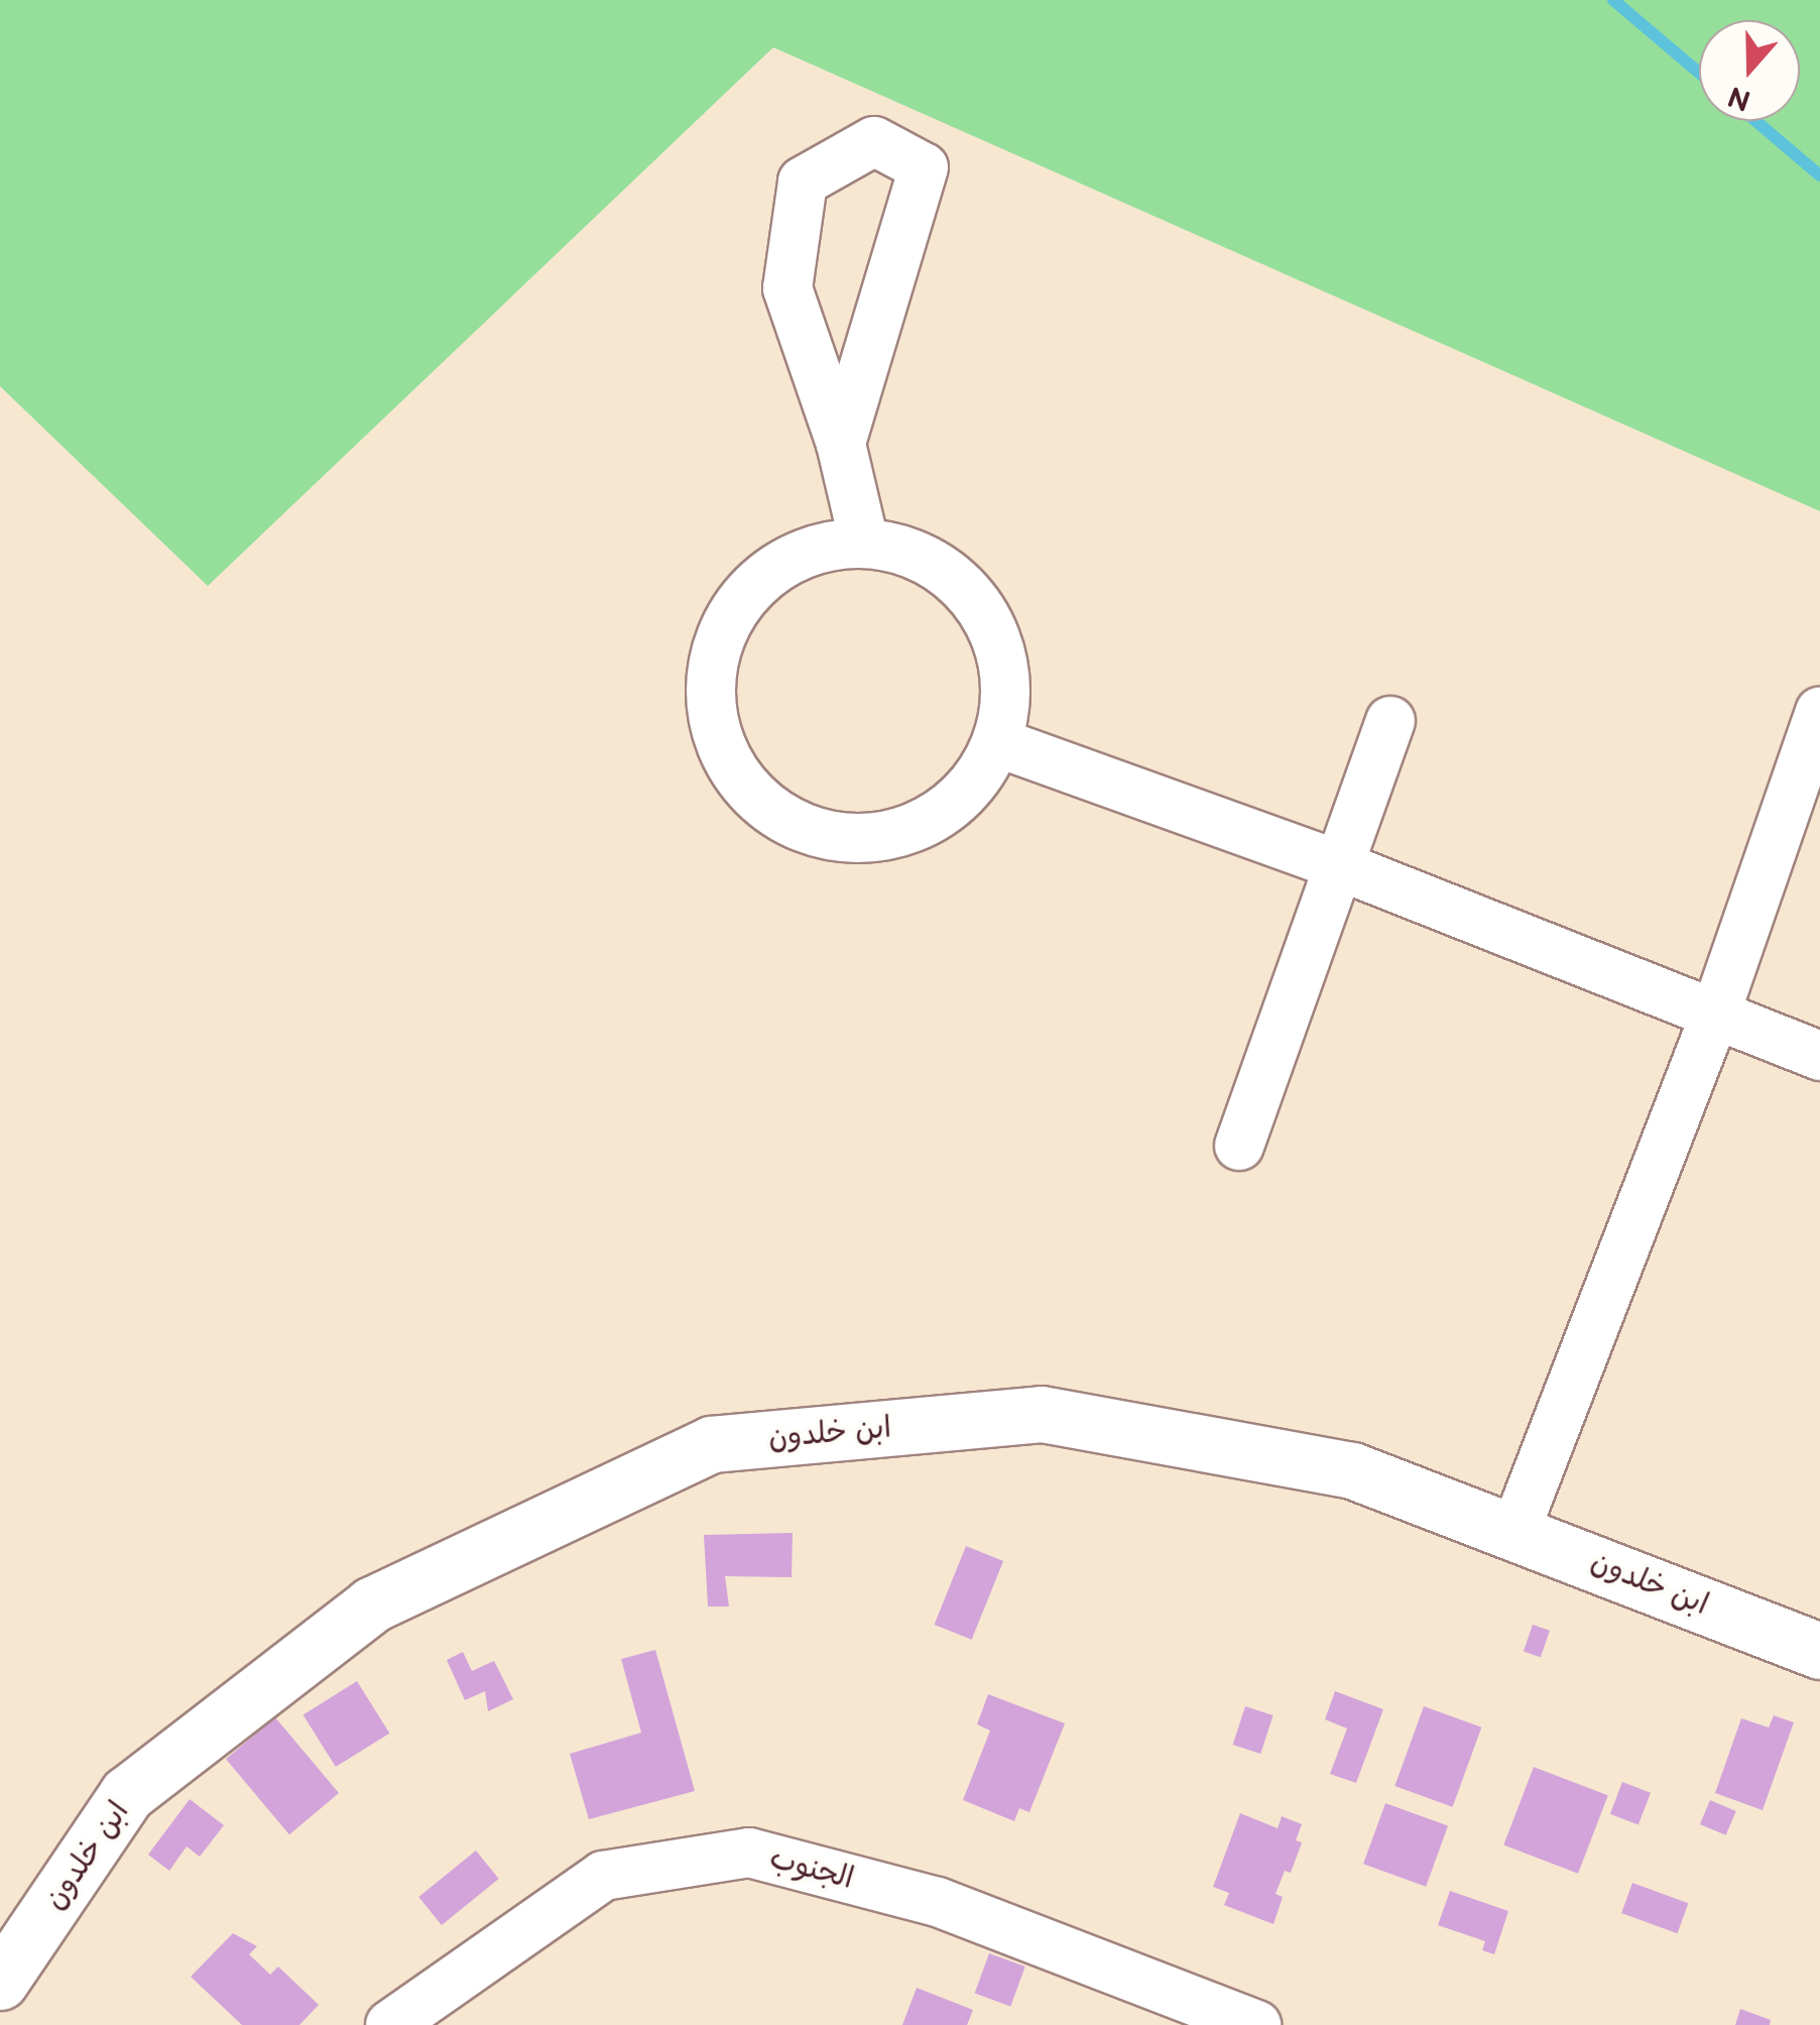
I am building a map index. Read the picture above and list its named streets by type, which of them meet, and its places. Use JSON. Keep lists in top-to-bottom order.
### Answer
{
  "streets": {
    "street": ["ابن خلدون", "الجنوب"]
  },
  "north": "bottom"
}
